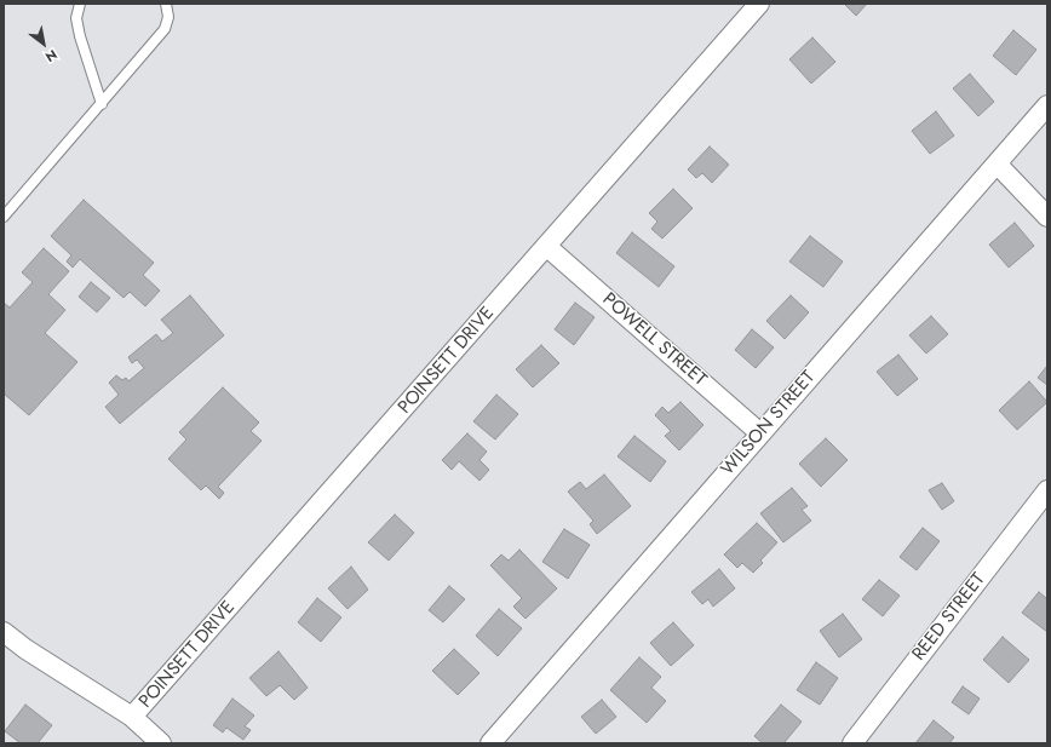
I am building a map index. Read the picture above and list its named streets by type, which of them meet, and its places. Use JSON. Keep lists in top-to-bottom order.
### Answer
{
  "streets": {
    "street": [
      "POWELL STREET",
      "POINSETT DRIVE",
      "WILSON STREET",
      "REED STREET"
    ]
  },
  "crossings": [
    ["POWELL STREET", "POINSETT DRIVE"],
    ["POWELL STREET", "WILSON STREET"]
  ],
  "north": "bottom right"
}
